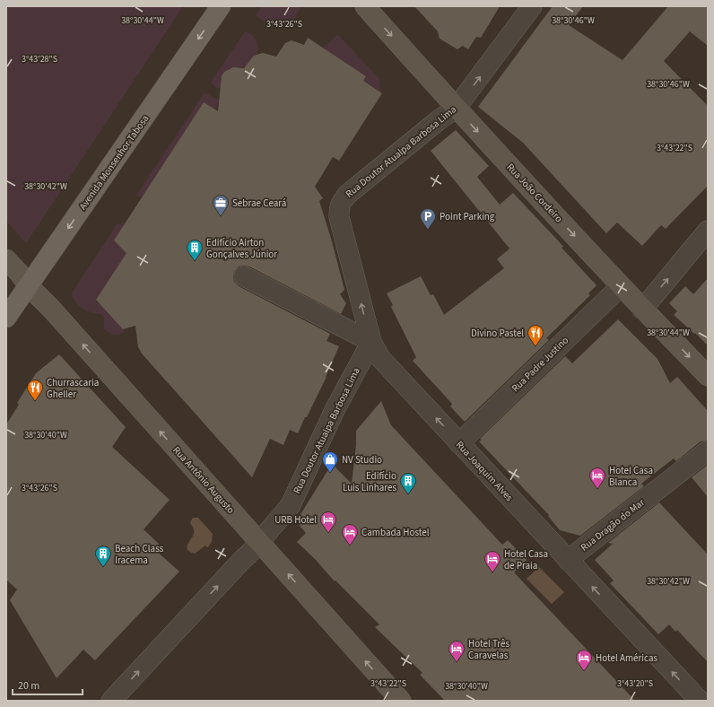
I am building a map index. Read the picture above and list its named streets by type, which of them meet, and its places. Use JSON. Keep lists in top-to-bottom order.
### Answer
{
  "streets": {
    "main road": ["Avenida Monsenhor Tabosa"],
    "street": [
      "Rua Doutor Atualpa Barbosa Lima",
      "Rua João Cordeiro",
      "Rua Padre Justino",
      "Rua Joaquim Alves",
      "Rua Antônio Augusto",
      "Rua Dragão do Mar"
    ]
  },
  "crossings": [
    ["Rua Doutor Atualpa Barbosa Lima", "Rua João Cordeiro"],
    ["Rua Doutor Atualpa Barbosa Lima", "Rua Joaquim Alves"],
    ["Rua Doutor Atualpa Barbosa Lima", "Rua Antônio Augusto"],
    ["Avenida Monsenhor Tabosa", "Rua Antônio Augusto"],
    ["Rua João Cordeiro", "Rua Padre Justino"],
    ["Rua Padre Justino", "Rua Joaquim Alves"],
    ["Rua Joaquim Alves", "Rua Dragão do Mar"]
  ],
  "one_way": [
    "Rua Doutor Atualpa Barbosa Lima",
    "Avenida Monsenhor Tabosa",
    "Rua João Cordeiro",
    "Rua Joaquim Alves",
    "Rua Antônio Augusto"
  ],
  "places": {
    "office": ["Sebrae Ceará"],
    "parking": ["Point Parking"],
    "building": ["Edifício Airton Gonçalves Júnior", "Edifício Luis Linhares", "Beach Class Iracema"],
    "restaurant": ["Divino Pastel", "Churrascaria Gheller"],
    "shop": ["NV Studio"],
    "hotel": [
      "Hotel Casa Blanca",
      "URB Hotel",
      "Cambada Hostel",
      "Hotel Casa de Praia",
      "Hotel Três Caravelas",
      "Hotel Américas"
    ]
  },
  "scale_bar": "20 m",
  "coordinates": [
    "38°30'44\"W",
    "38°30'46\"W",
    "3°43'26\"S",
    "3°43'28\"S",
    "3°43'22\"S",
    "38°30'42\"W",
    "38°30'40\"W",
    "3°43'20\"S"
  ]
}
